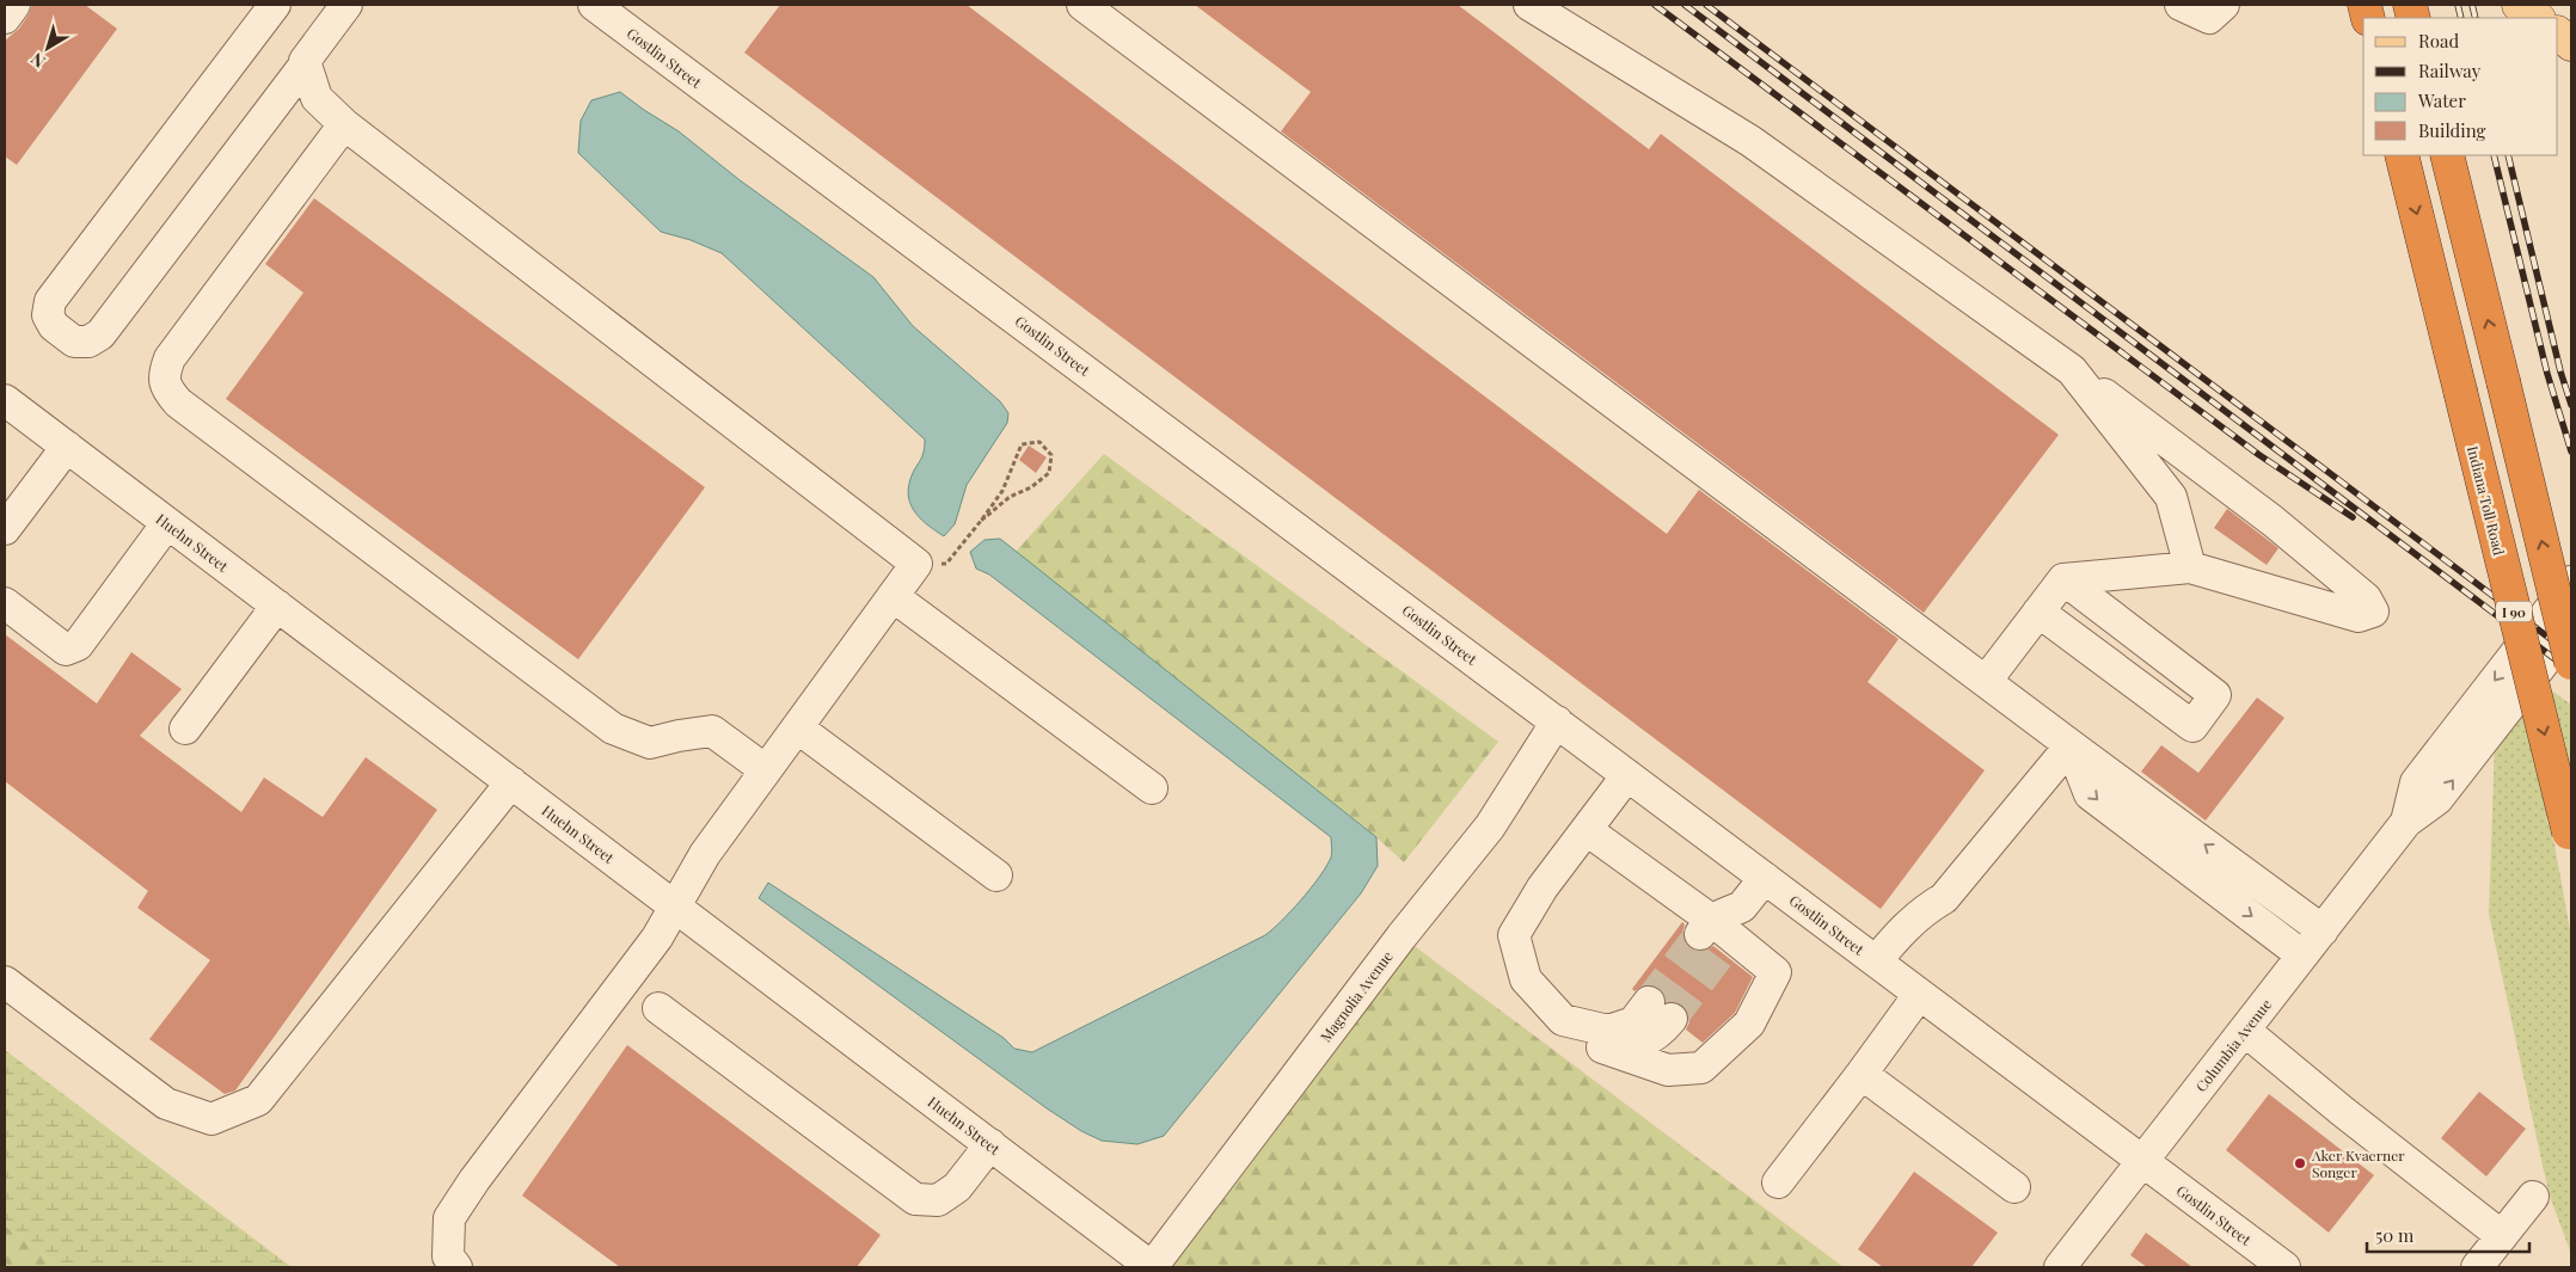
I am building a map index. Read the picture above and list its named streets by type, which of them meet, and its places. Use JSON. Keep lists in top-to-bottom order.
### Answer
{
  "streets": {
    "highway": ["Indiana Toll Road", "I 90"],
    "street": [
      "Gostlin Street",
      "Huehn Street",
      "Magnolia Avenue",
      "Columbia Avenue"
    ]
  },
  "crossings": [
    ["Gostlin Street", "Magnolia Avenue"],
    ["Gostlin Street", "Columbia Avenue"],
    ["Huehn Street", "Magnolia Avenue"]
  ],
  "places": ["Aker Kvaerner Songer"],
  "legend": [
    "Road",
    "Railway",
    "Water",
    "Building"
  ],
  "scale_bar": "50 m",
  "north": "bottom left"
}
